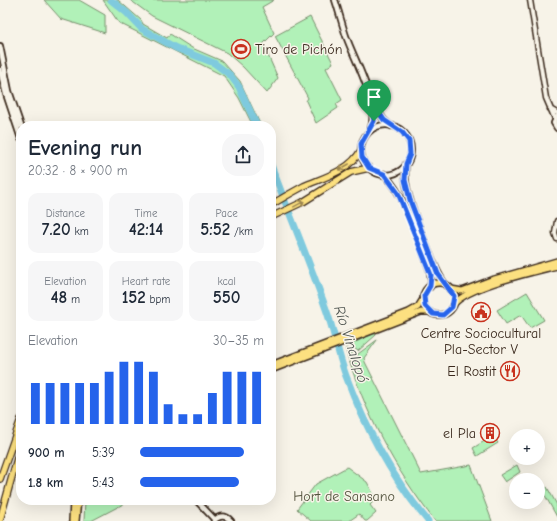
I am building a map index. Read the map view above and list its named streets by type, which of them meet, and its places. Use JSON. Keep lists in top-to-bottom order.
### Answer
{
  "water": ["Río Vinalopó"],
  "parks": ["Hort de Sansano"],
  "places": {
    "sports": ["Tiro de Pichón"],
    "public building": ["Centre Sociocultural Pla-Sector V"],
    "restaurant": ["El Rostit"],
    "building": ["el Pla"]
  },
  "page": {
    "heading": ["Evening run", "20:32 · 8 × 900 m"],
    "stats": [
      ["Distance", "7.20 km"],
      ["Time", "42:14"],
      ["Pace", "5:52 /km"],
      ["Elevation", "48 m"],
      ["Heart rate", "152 bpm"],
      ["kcal", "550"]
    ],
    "chart": ["Elevation", "30–35 m"],
    "map_buttons": ["+", "−"],
    "list": [
      {
        "name": "900 m",
        "note": "5:39"
      },
      {
        "name": "1.8 km",
        "note": "5:43"
      }
    ]
  }
}
